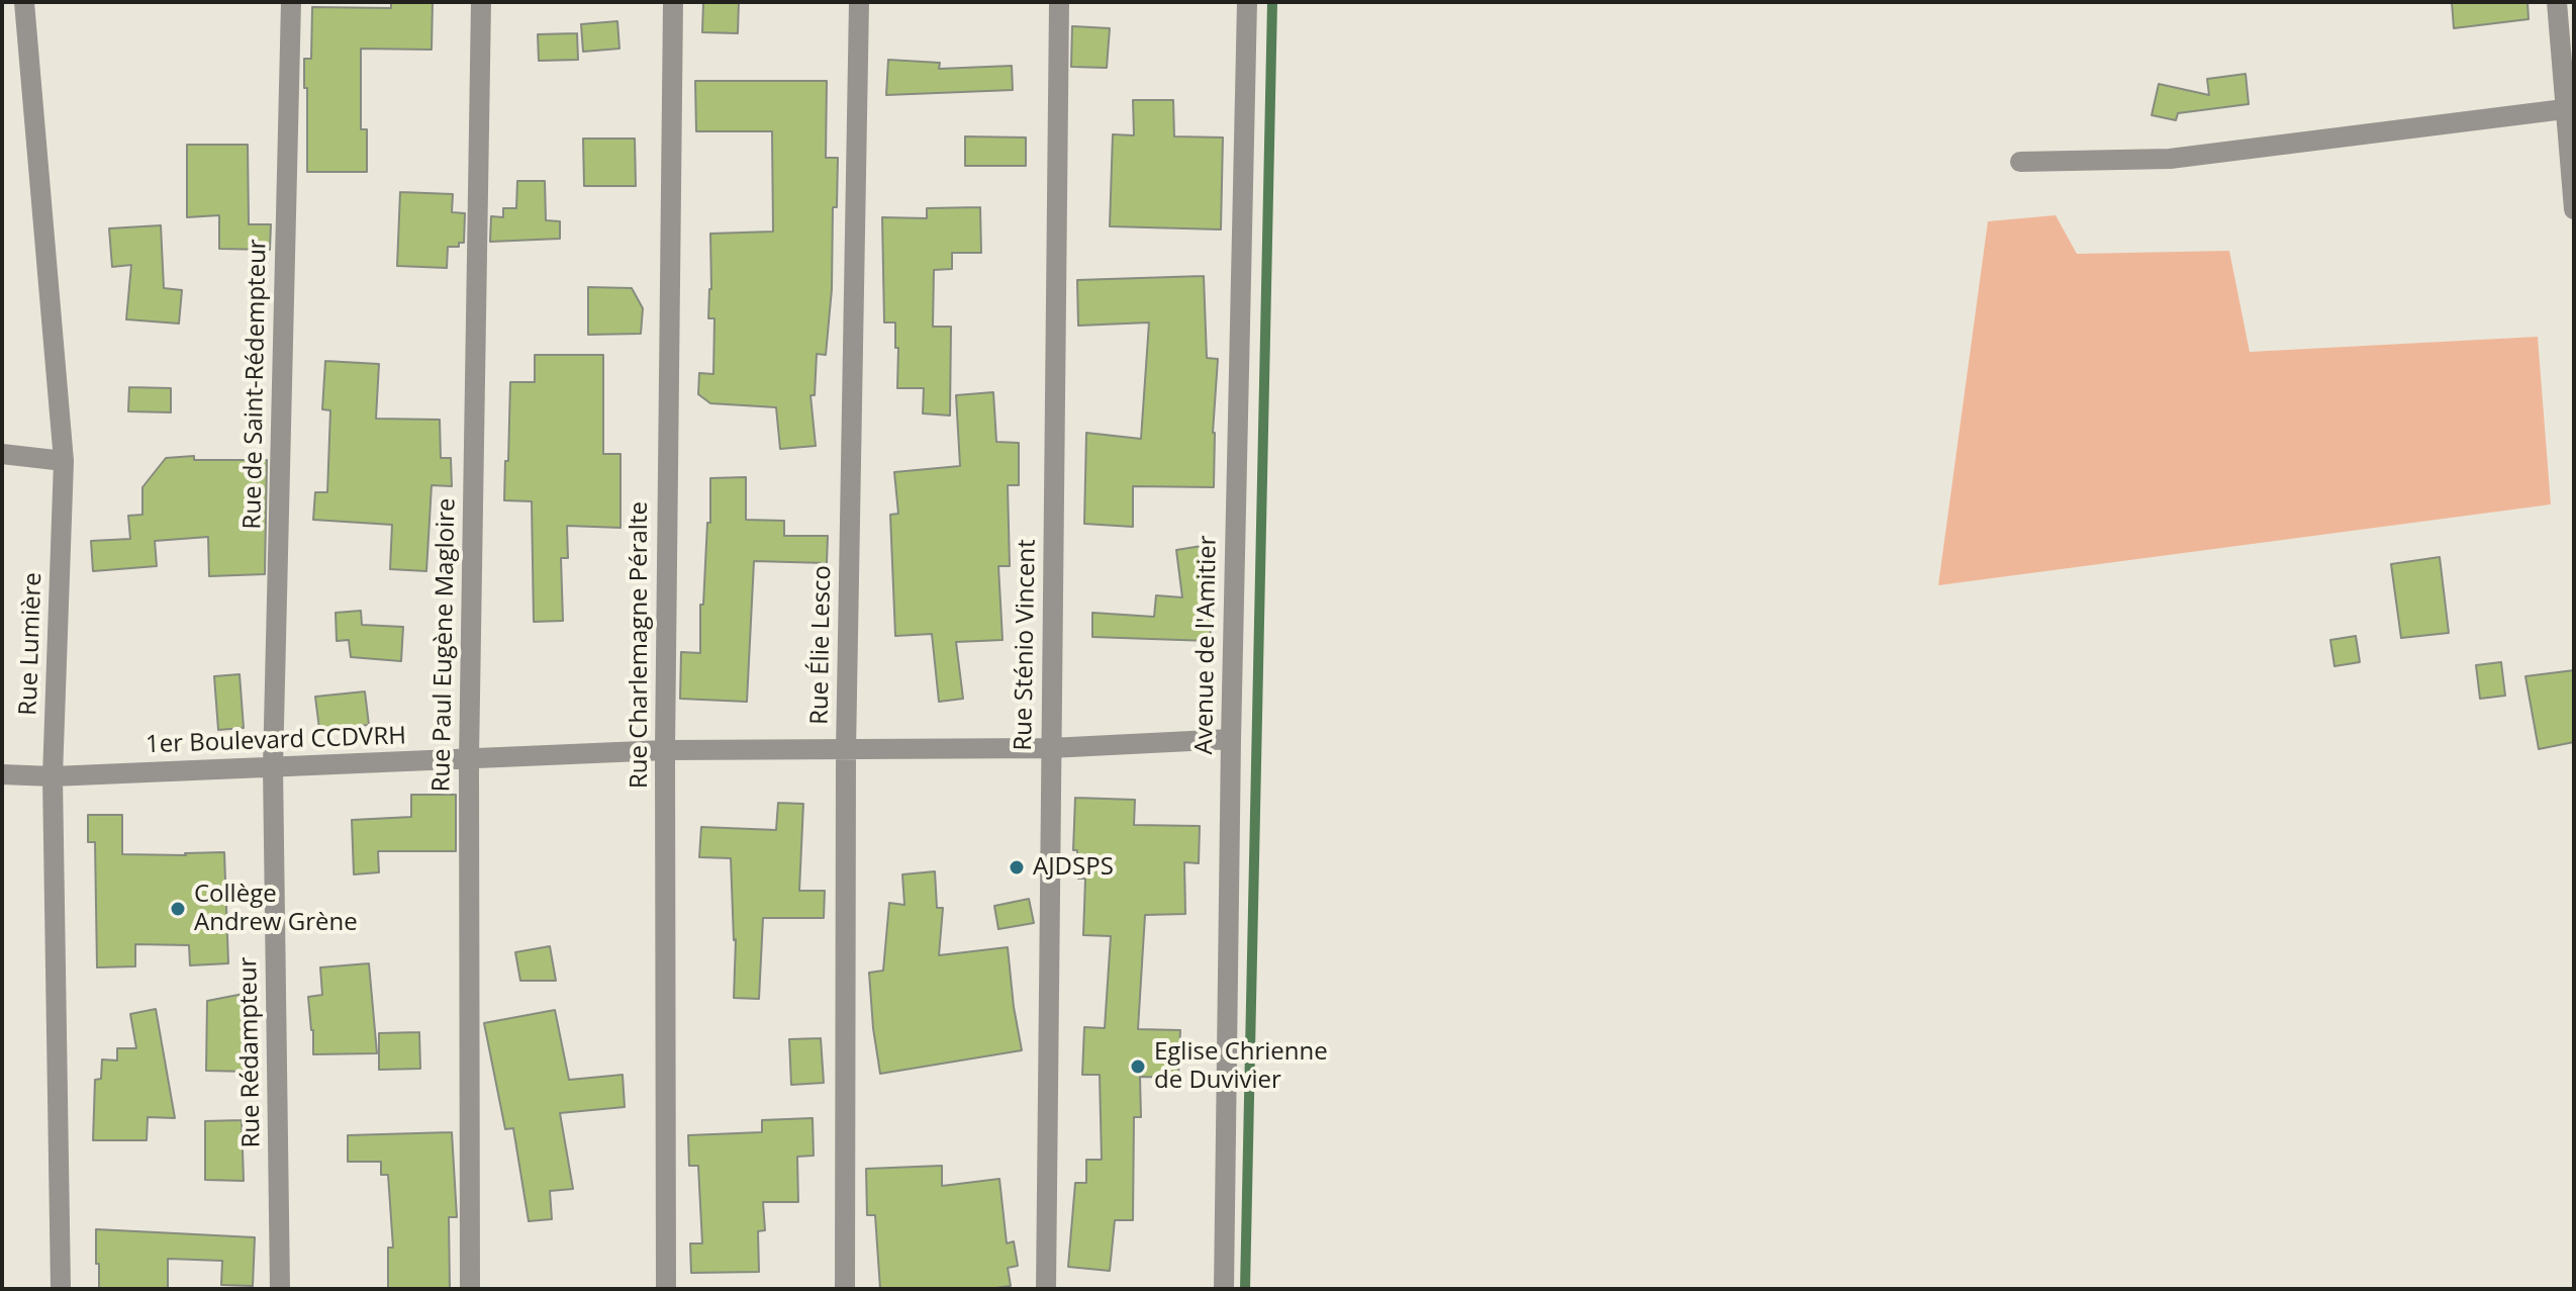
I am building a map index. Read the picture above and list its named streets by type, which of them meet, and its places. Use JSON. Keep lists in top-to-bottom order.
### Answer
{
  "streets": {
    "street": [
      "Rue de Saint-Rédempteur",
      "Rue Lumière",
      "Rue Paul Eugène Magloire",
      "Rue Charlemagne Péralte",
      "Rue Élie Lesco",
      "Rue Sténio Vincent",
      "Avenue de l'Amitier",
      "1er Boulevard CCDVRH",
      "Rue Rédampteur"
    ]
  },
  "crossings": [
    ["Rue de Saint-Rédempteur", "1er Boulevard CCDVRH"],
    ["Rue de Saint-Rédempteur", "Rue Rédampteur"],
    ["Rue Lumière", "1er Boulevard CCDVRH"],
    ["Rue Paul Eugène Magloire", "1er Boulevard CCDVRH"],
    ["Rue Charlemagne Péralte", "1er Boulevard CCDVRH"],
    ["Rue Élie Lesco", "1er Boulevard CCDVRH"],
    ["Rue Sténio Vincent", "1er Boulevard CCDVRH"],
    ["Avenue de l'Amitier", "1er Boulevard CCDVRH"],
    ["1er Boulevard CCDVRH", "Rue Rédampteur"]
  ],
  "places": ["AJDSPS", "Collège Andrew Grène", "Eglise Chrienne de Duvivier"]
}
